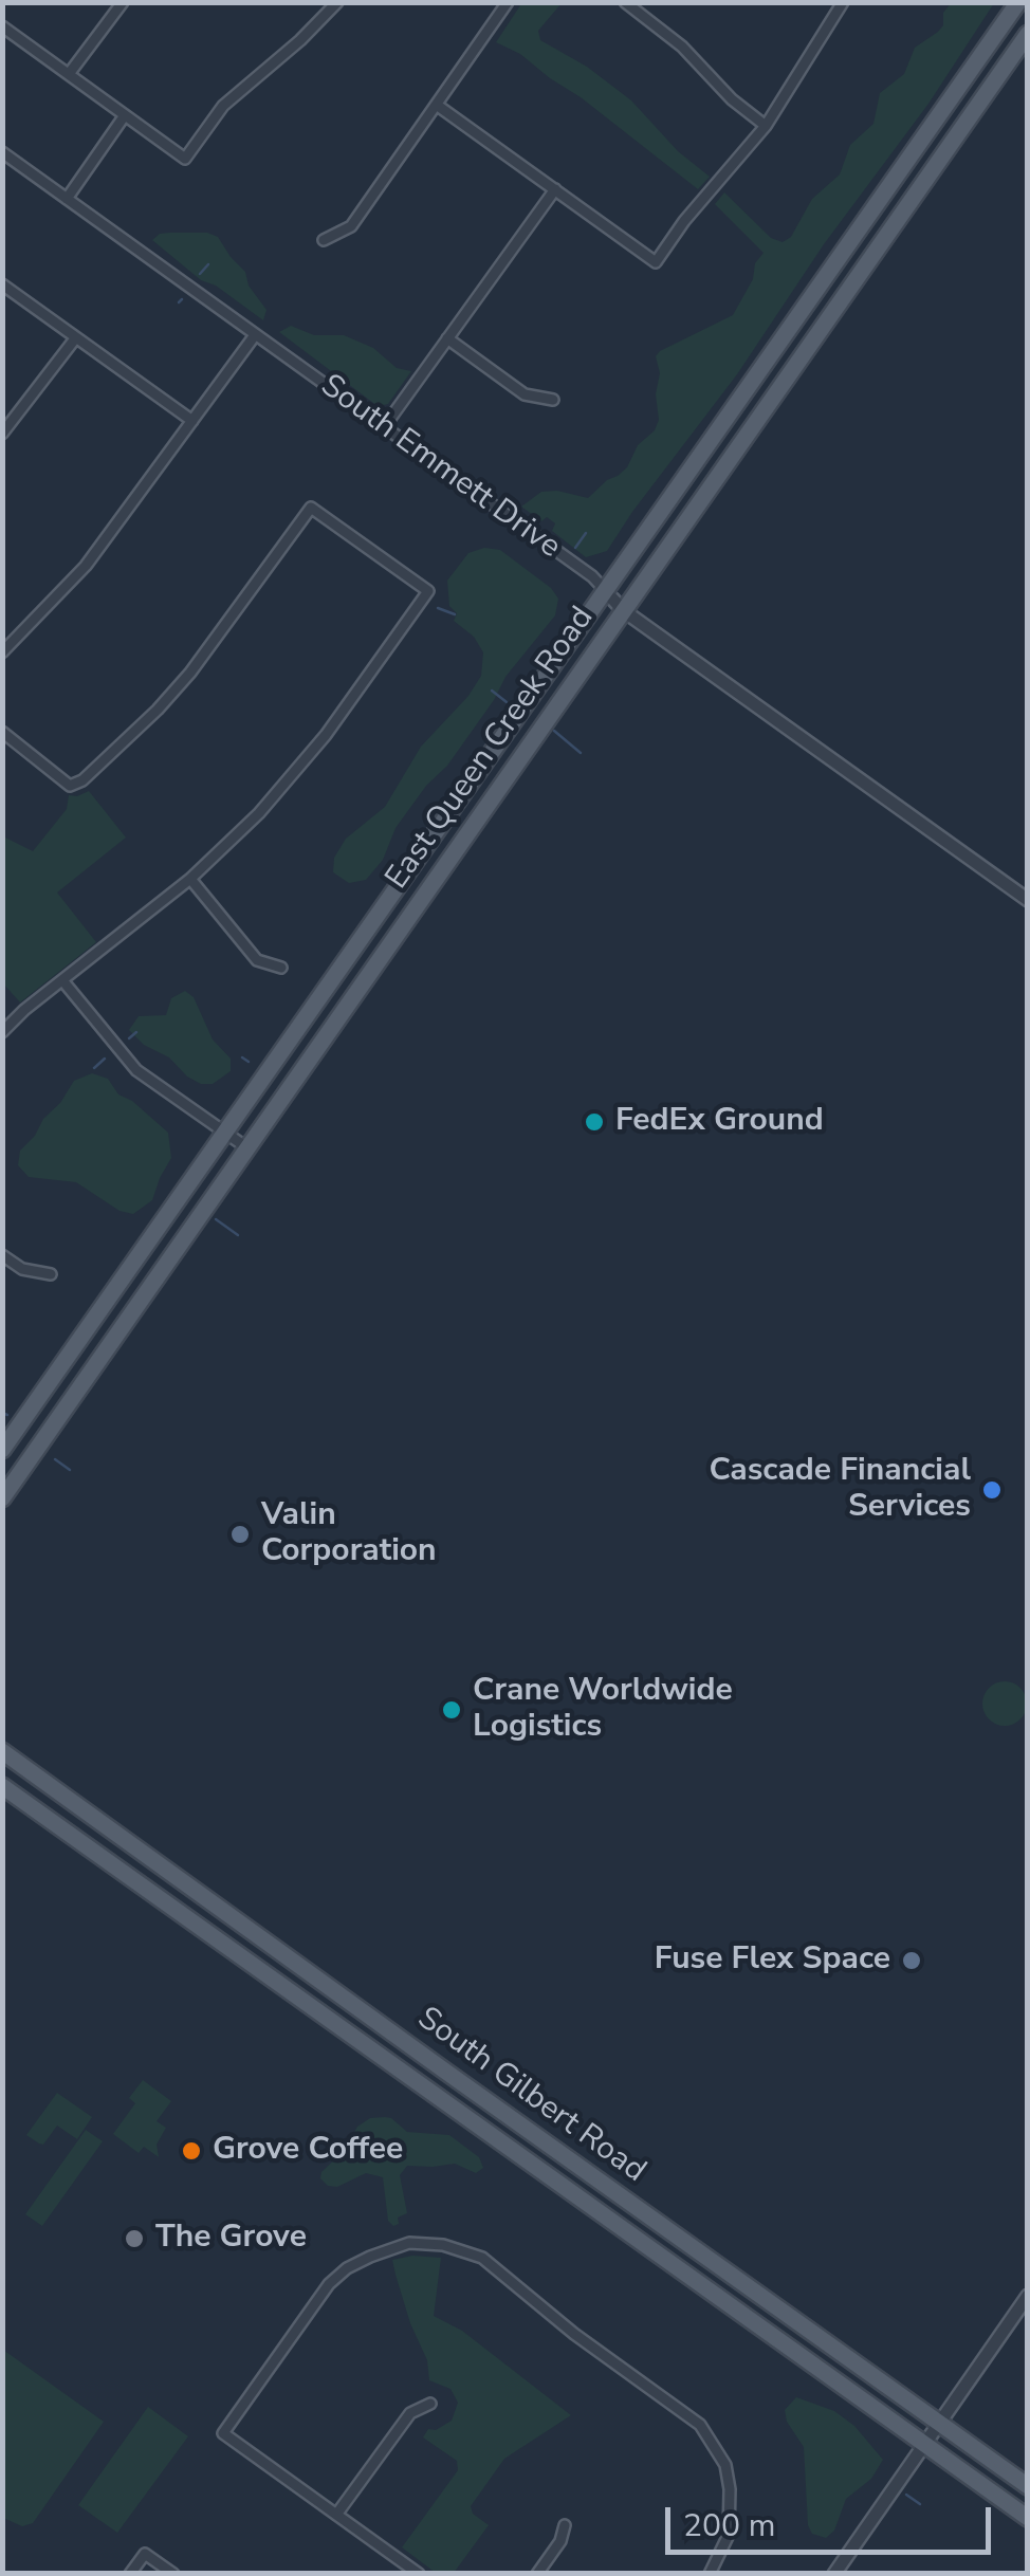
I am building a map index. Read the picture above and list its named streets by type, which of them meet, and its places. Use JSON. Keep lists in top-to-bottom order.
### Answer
{
  "streets": {
    "main road": ["East Queen Creek Road", "South Gilbert Road"],
    "street": ["South Emmett Drive"]
  },
  "crossings": [
    ["South Emmett Drive", "East Queen Creek Road"]
  ],
  "places": [
    "FedEx Ground",
    "Cascade Financial Services",
    "Valin Corporation",
    "Crane Worldwide Logistics",
    "Fuse Flex Space",
    "Grove Coffee",
    "The Grove"
  ],
  "scale_bar": "200 m"
}
